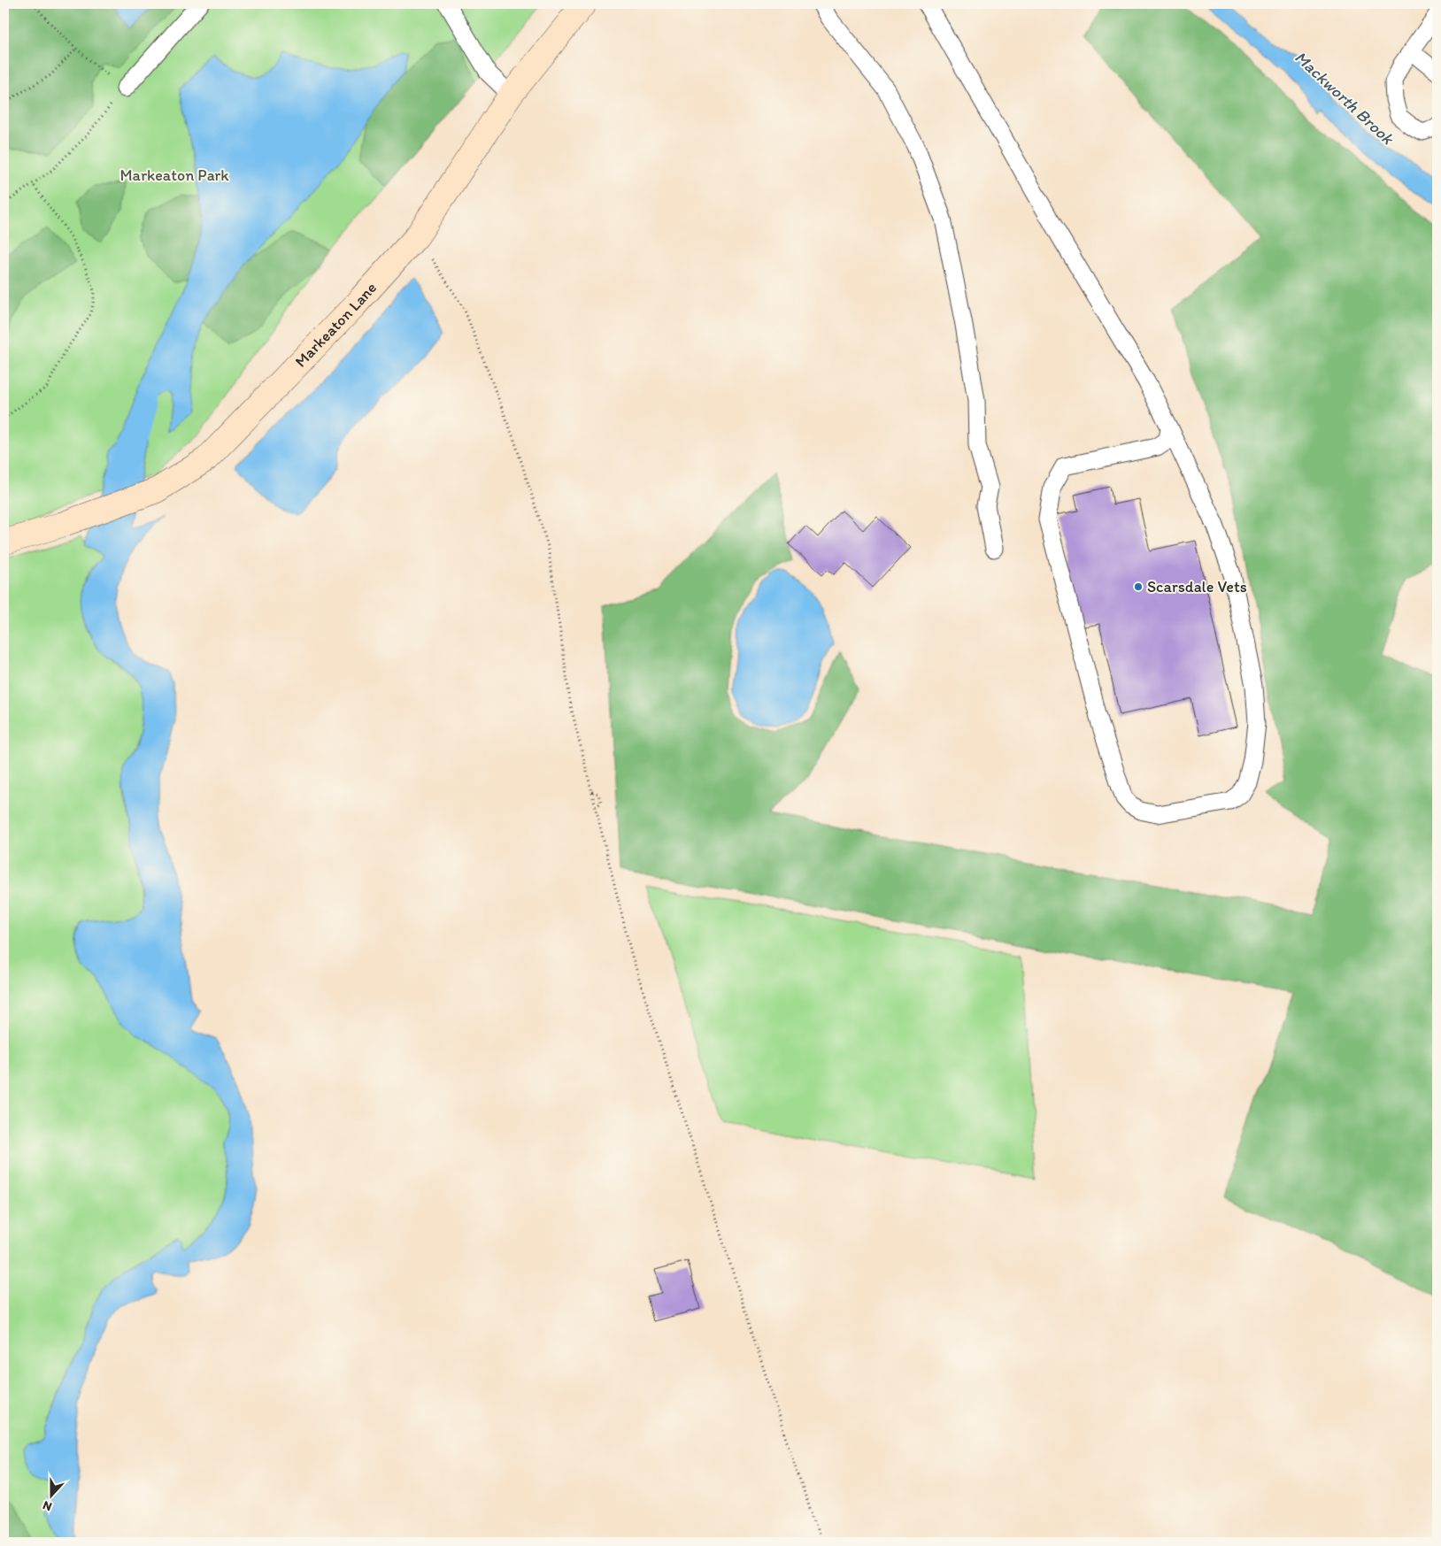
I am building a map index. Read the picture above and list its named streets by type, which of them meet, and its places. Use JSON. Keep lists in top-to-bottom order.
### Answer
{
  "streets": {
    "street": ["Markeaton Lane"]
  },
  "water": ["Mackworth Brook"],
  "parks": ["Markeaton Park"],
  "places": ["Scarsdale Vets"],
  "north": "bottom"
}
